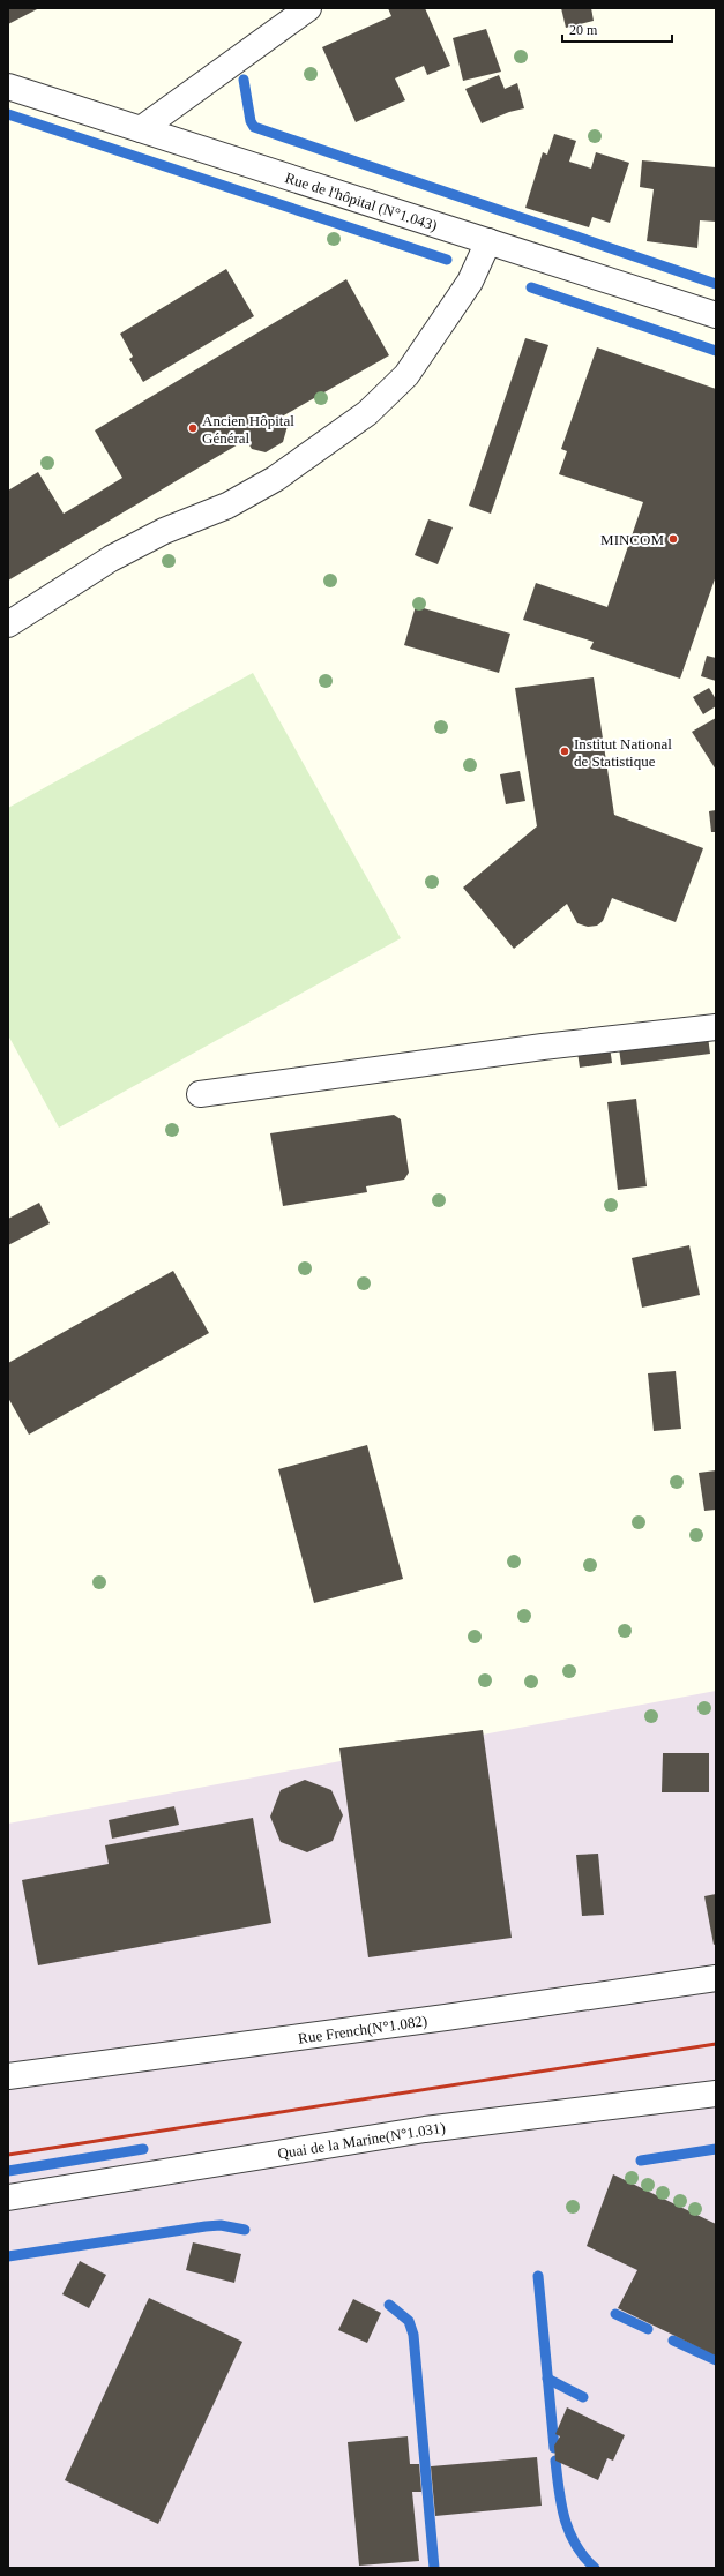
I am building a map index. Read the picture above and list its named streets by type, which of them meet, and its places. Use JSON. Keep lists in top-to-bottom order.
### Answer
{
  "streets": {
    "street": ["Rue de l'hôpital (N°1.043)", "Rue French(N°1.082)", "Quai de la Marine(N°1.031)"]
  },
  "places": ["Ancien Hôpital Général", "MINCOM", "Institut National de Statistique"],
  "scale_bar": "20 m"
}
